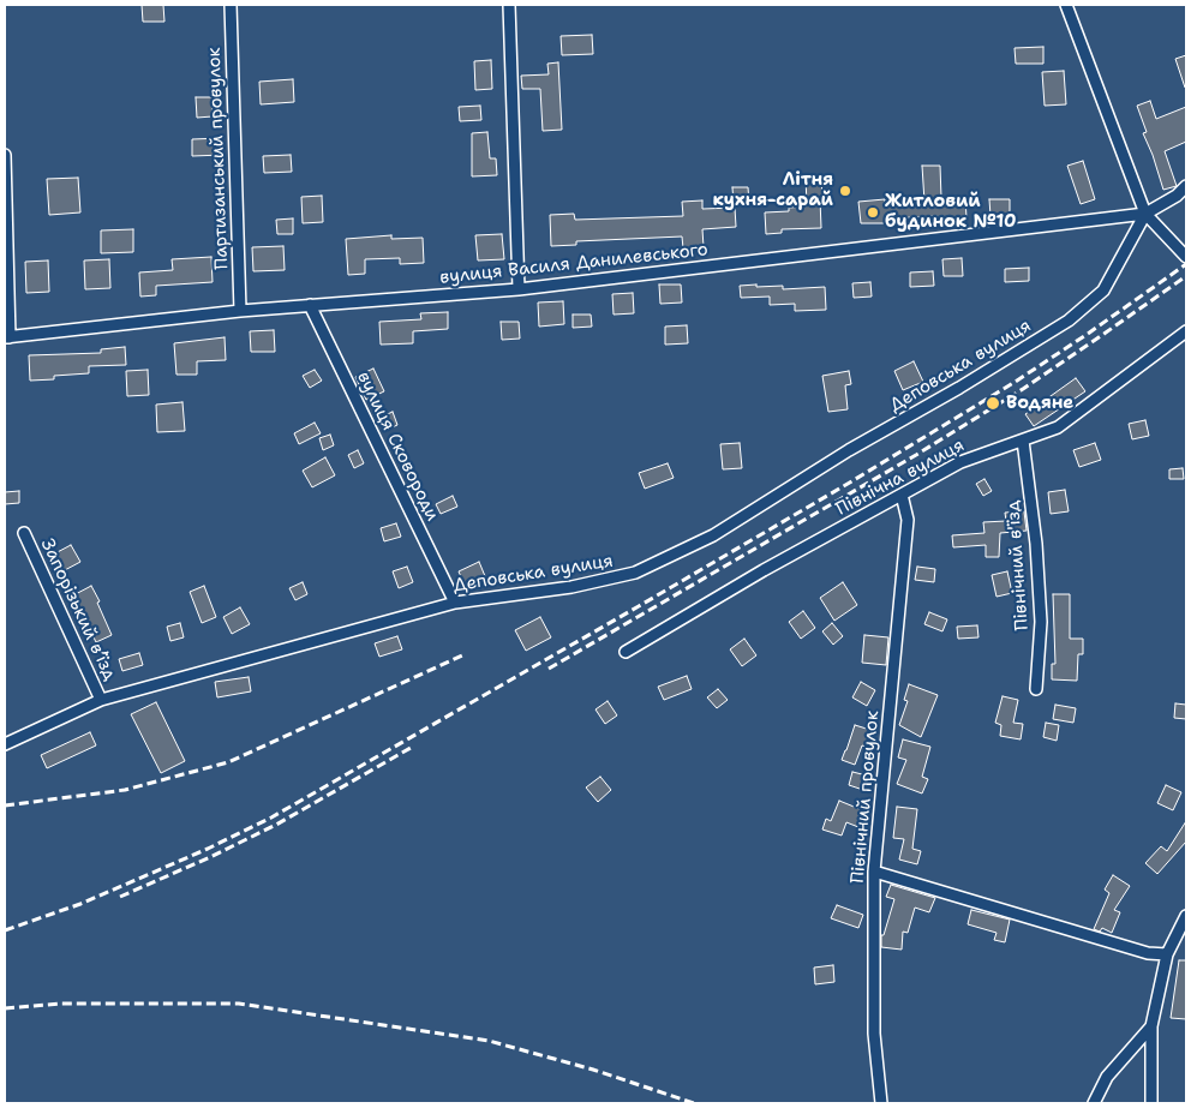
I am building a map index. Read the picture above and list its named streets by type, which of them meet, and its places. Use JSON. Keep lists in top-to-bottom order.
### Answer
{
  "streets": {
    "street": [
      "Партизанський провулок",
      "вулиця Василя Данилевського",
      "Деповська вулиця",
      "вулиця Сковороди",
      "Північна вулиця",
      "Північний в'їзд",
      "Запорізький вʼїзд",
      "Північний провулок"
    ]
  },
  "crossings": [
    ["Партизанський провулок", "вулиця Василя Данилевського"],
    ["вулиця Василя Данилевського", "Деповська вулиця"],
    ["вулиця Василя Данилевського", "вулиця Сковороди"],
    ["Деповська вулиця", "вулиця Сковороди"],
    ["Деповська вулиця", "Запорізький вʼїзд"],
    ["Північна вулиця", "Північний в'їзд"],
    ["Північна вулиця", "Північний провулок"]
  ],
  "places": ["Літня кухня-сарай", "Житловий будинок №10", "Водяне"]
}
